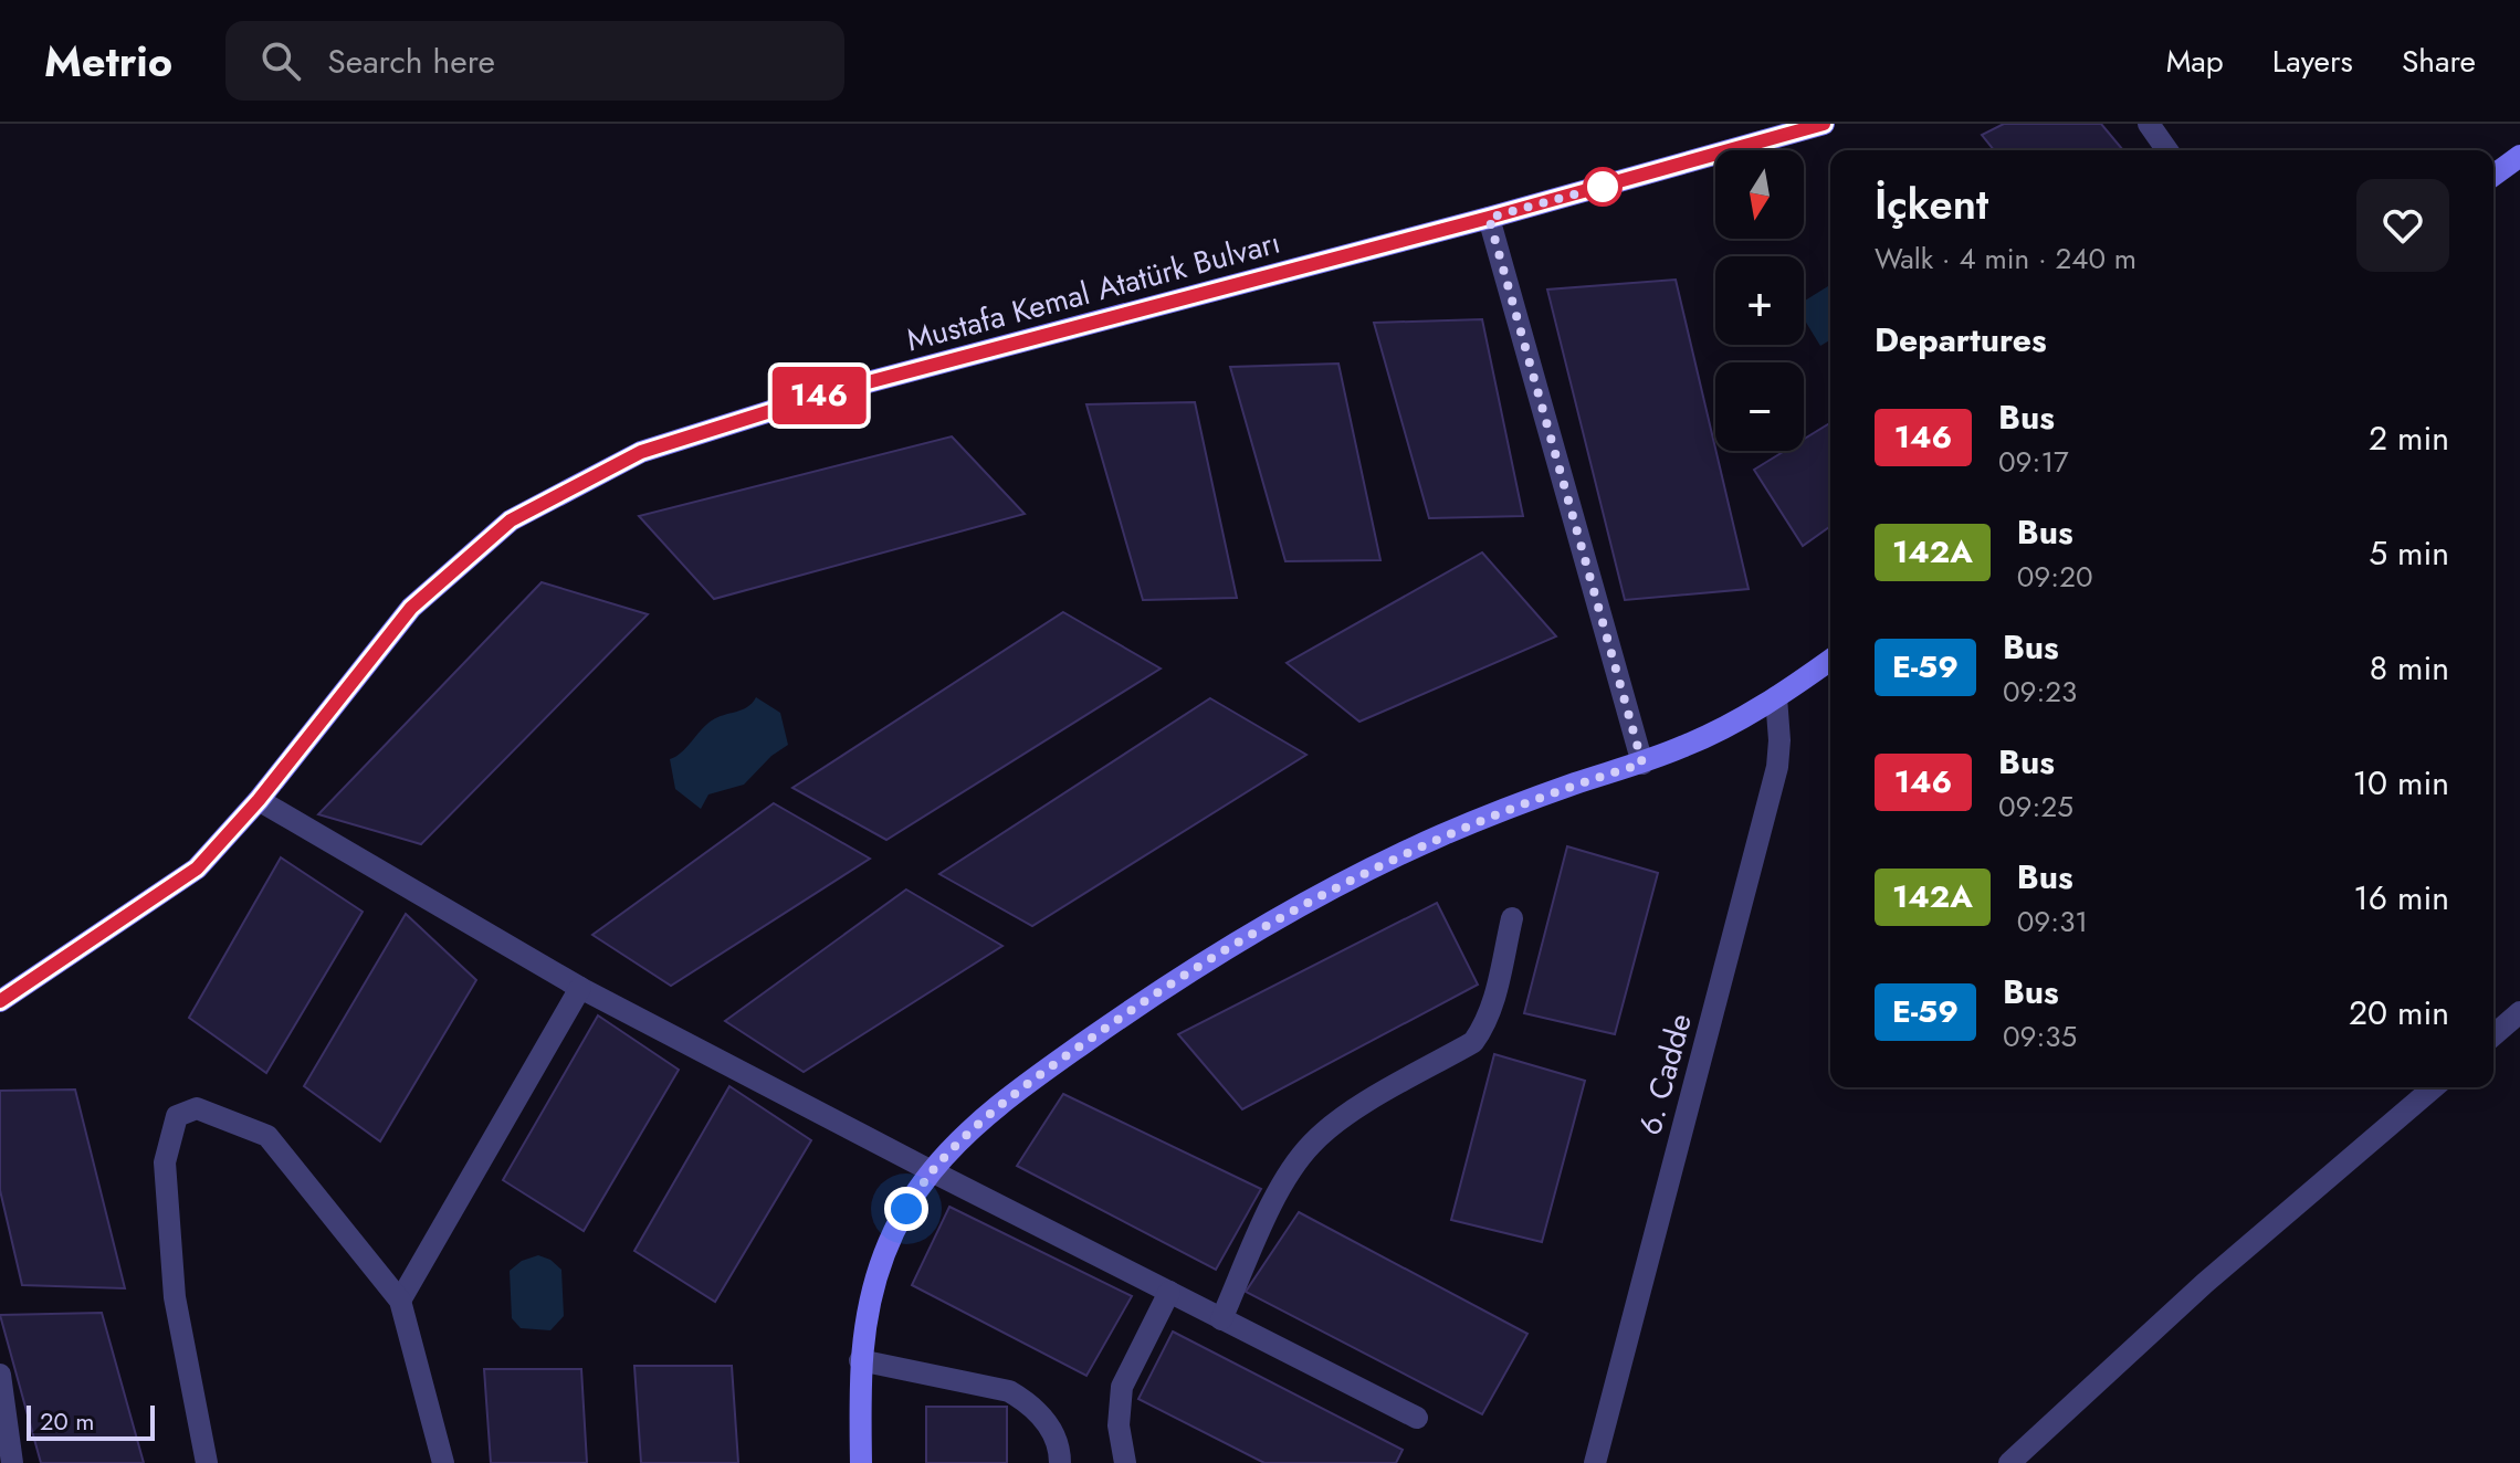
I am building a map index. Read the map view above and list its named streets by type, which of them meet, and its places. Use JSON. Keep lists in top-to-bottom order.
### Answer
{
  "streets": {
    "street": ["Mustafa Kemal Atatürk Bulvarı", "6. Cadde"]
  },
  "lines": ["bus line 146"],
  "scale_bar": "20 m",
  "north": "bottom",
  "page": {
    "header": "Metrio",
    "search": "Search here",
    "nav": ["Map", "Layers", "Share"],
    "on_map": "146",
    "map_buttons": ["+", "−"],
    "heading": [
      ["İçkent", "Walk · 4 min · 240 m"],
      "Departures"
    ],
    "list": [
      {
        "mark": "146",
        "name": "Bus",
        "note": "09:17",
        "value": "2 min"
      },
      {
        "mark": "142A",
        "name": "Bus",
        "note": "09:20",
        "value": "5 min"
      },
      {
        "mark": "E-59",
        "name": "Bus",
        "note": "09:23",
        "value": "8 min"
      },
      {
        "mark": "146",
        "name": "Bus",
        "note": "09:25",
        "value": "10 min"
      },
      {
        "mark": "142A",
        "name": "Bus",
        "note": "09:31",
        "value": "16 min"
      },
      {
        "mark": "E-59",
        "name": "Bus",
        "note": "09:35",
        "value": "20 min"
      }
    ],
    "scale": "20 m"
  }
}
